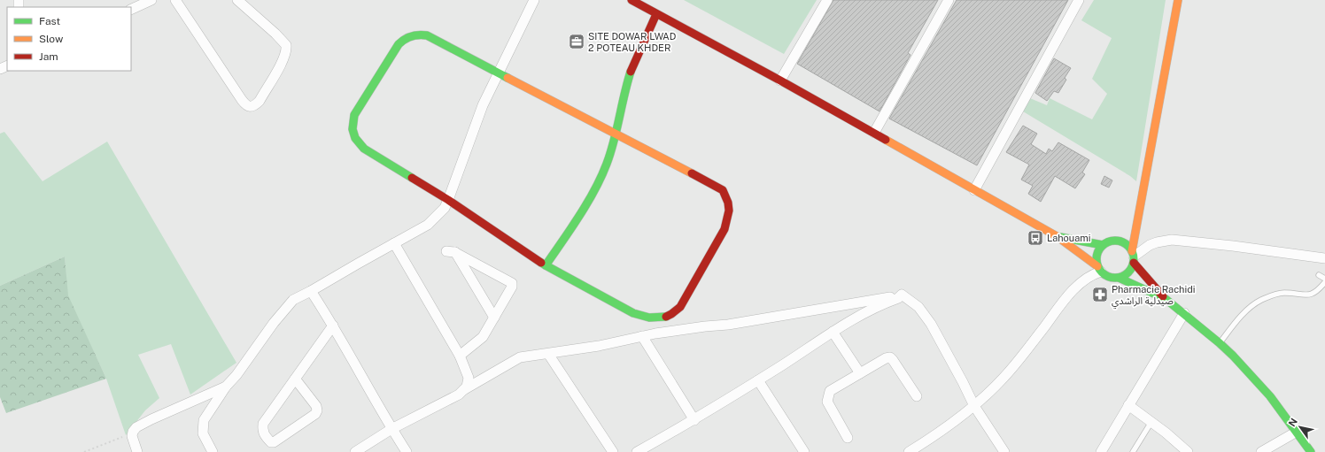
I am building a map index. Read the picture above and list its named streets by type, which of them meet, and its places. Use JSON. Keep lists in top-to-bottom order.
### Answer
{
  "places": {
    "office": ["SITE DOWAR LWAD 2 POTEAU KHDER"],
    "bus stop": ["Lahouami"],
    "pharmacy": ["Pharmacie Rachidi صيدلية الراشدي"]
  },
  "legend": ["Fast", "Slow", "Jam"],
  "north": "top left"
}
